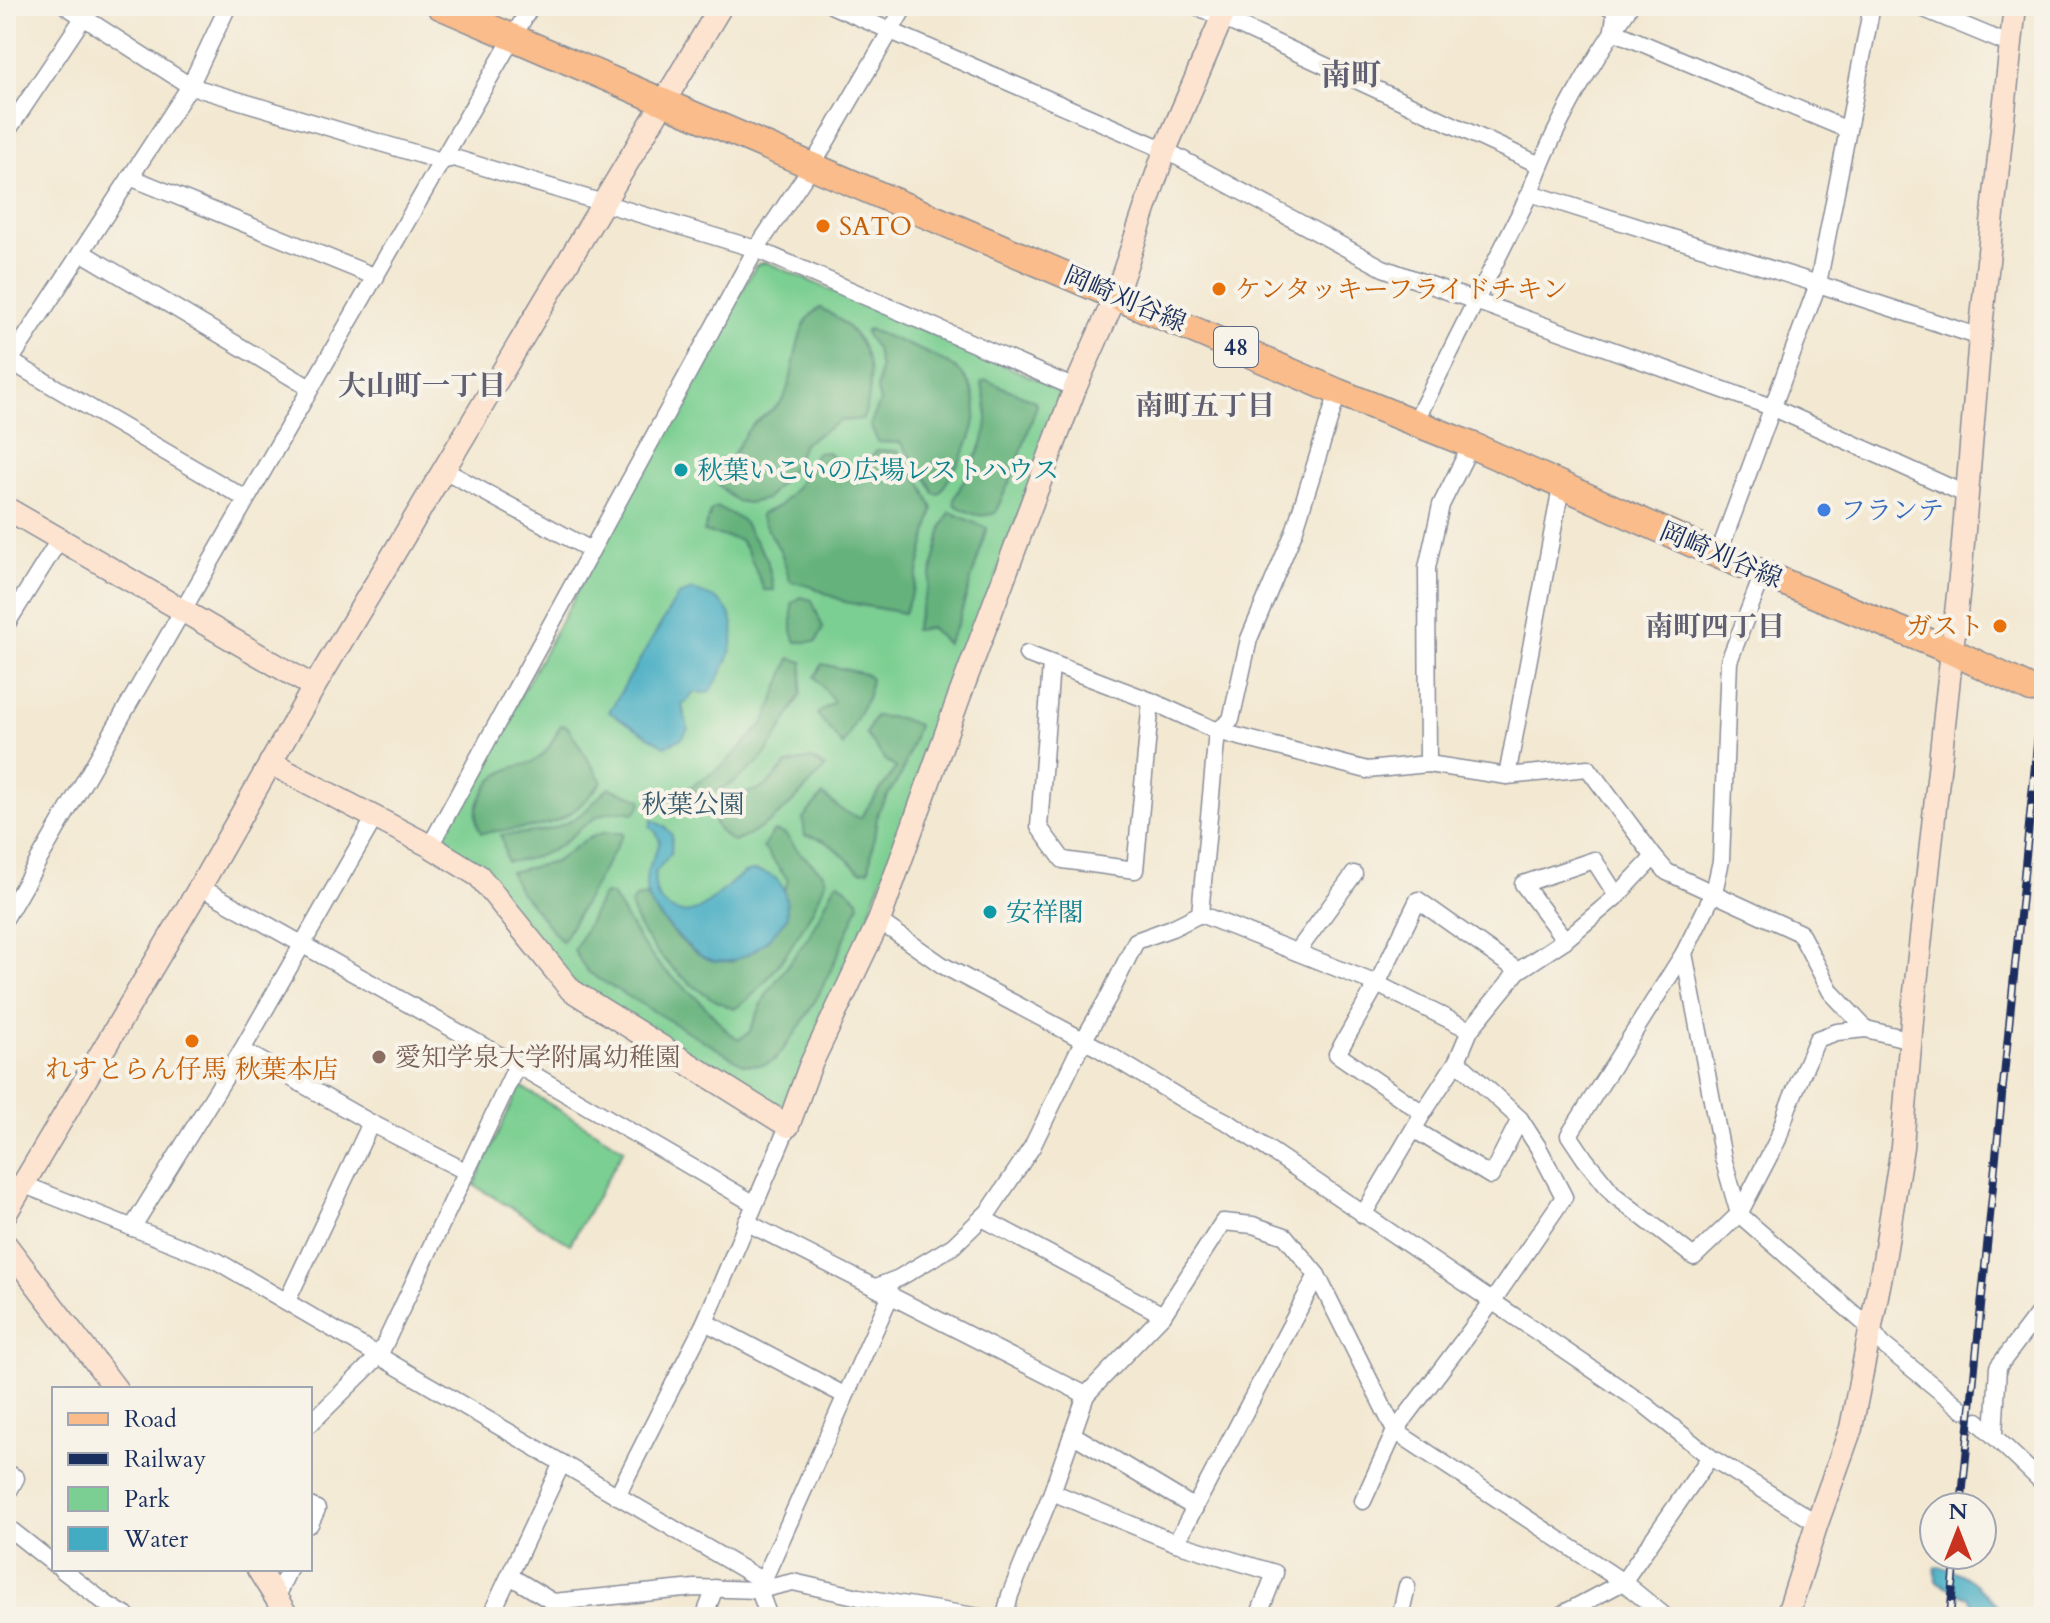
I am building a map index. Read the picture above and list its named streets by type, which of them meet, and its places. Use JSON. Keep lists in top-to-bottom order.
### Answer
{
  "streets": {
    "main road": ["岡崎刈谷線", "48"]
  },
  "districts": [
    "南町",
    "大山町一丁目",
    "南町五丁目",
    "南町四丁目"
  ],
  "parks": ["秋葉公園"],
  "places": [
    "SATO",
    "ケンタッキーフライドチキン",
    "秋葉いこいの広場レストハウス",
    "フランテ",
    "ガスト",
    "安祥閣",
    "れすとらん仔馬 秋葉本店",
    "愛知学泉大学附属幼稚園"
  ],
  "legend": [
    "Road",
    "Railway",
    "Park",
    "Water"
  ],
  "north": "top"
}
